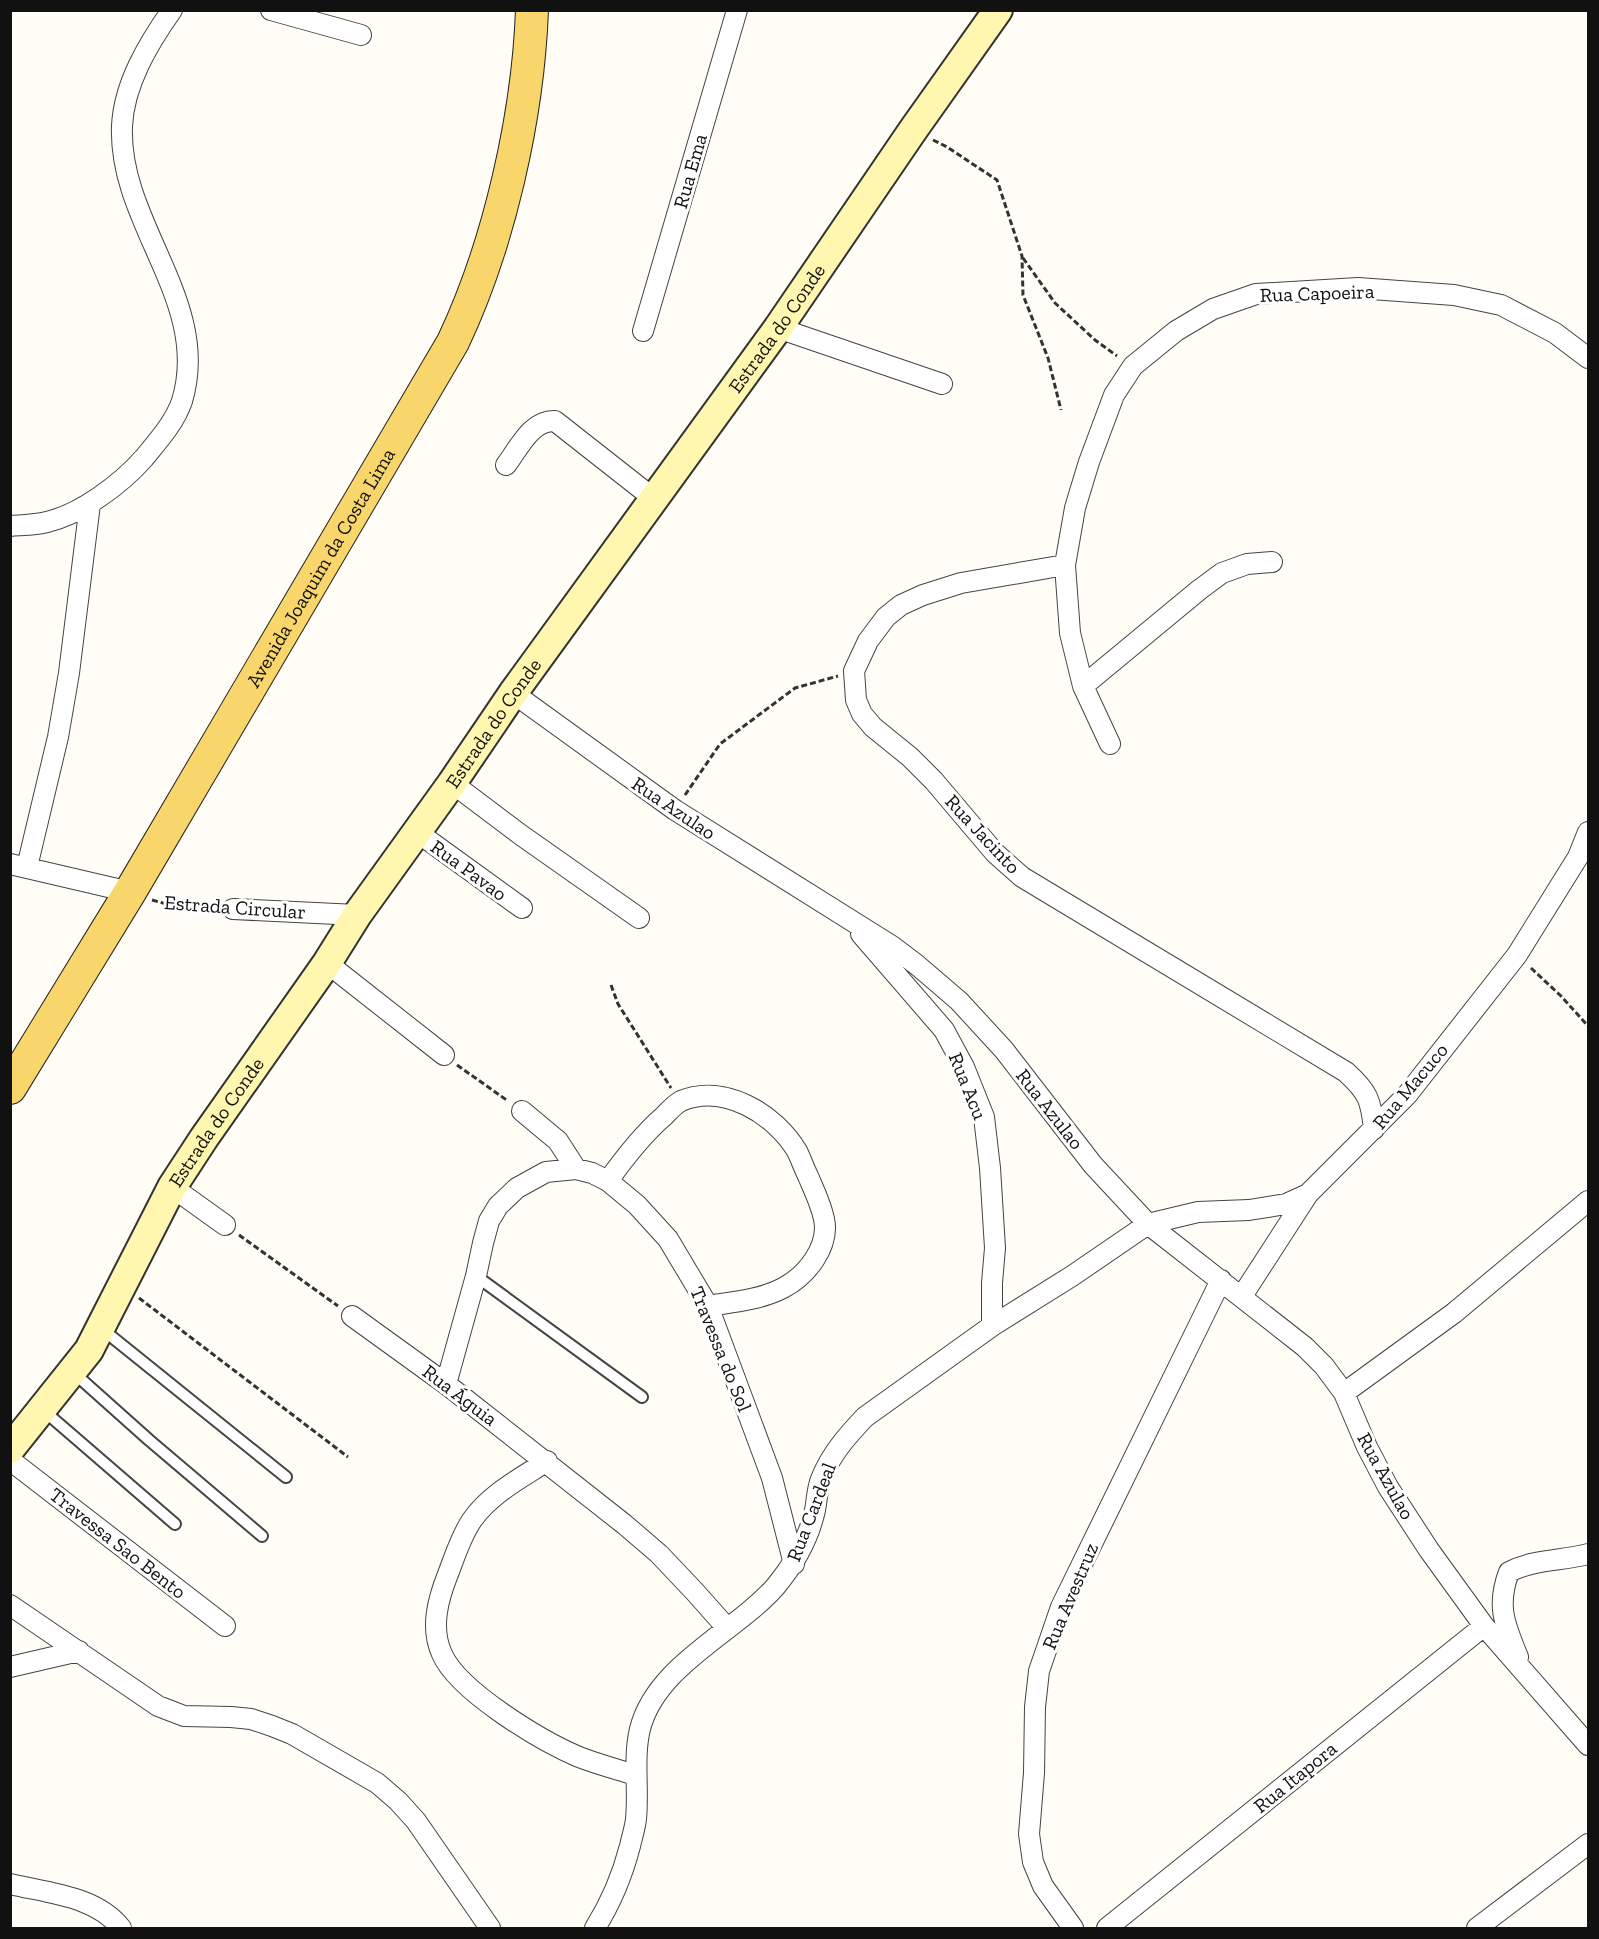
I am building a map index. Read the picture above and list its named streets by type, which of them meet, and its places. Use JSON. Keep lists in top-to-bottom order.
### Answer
{
  "streets": {
    "main road": ["Avenida Joaquim da Costa Lima"],
    "street": [
      "Rua Ema",
      "Rua Capoeira",
      "Estrada do Conde",
      "Rua Azulao",
      "Rua Jacinto",
      "Rua Pavao",
      "Estrada Circular",
      "Rua Acu",
      "Rua Macuco",
      "Travessa do Sol",
      "Rua Águia",
      "Rua Cardeal",
      "Travessa Sao Bento",
      "Rua Avestruz",
      "Rua Itapora"
    ]
  },
  "crossings": [
    ["Rua Capoeira", "Rua Jacinto"],
    ["Estrada do Conde", "Rua Azulao"],
    ["Estrada do Conde", "Rua Pavao"],
    ["Estrada do Conde", "Estrada Circular"],
    ["Avenida Joaquim da Costa Lima", "Estrada Circular"],
    ["Rua Azulao", "Rua Acu"],
    ["Rua Azulao", "Rua Macuco"],
    ["Rua Azulao", "Rua Cardeal"],
    ["Rua Azulao", "Rua Avestruz"],
    ["Rua Azulao", "Rua Itapora"],
    ["Rua Jacinto", "Rua Macuco"],
    ["Rua Acu", "Rua Cardeal"],
    ["Rua Macuco", "Rua Cardeal"],
    ["Travessa do Sol", "Rua Águia"],
    ["Travessa do Sol", "Rua Cardeal"],
    ["Rua Águia", "Rua Cardeal"]
  ]
}
